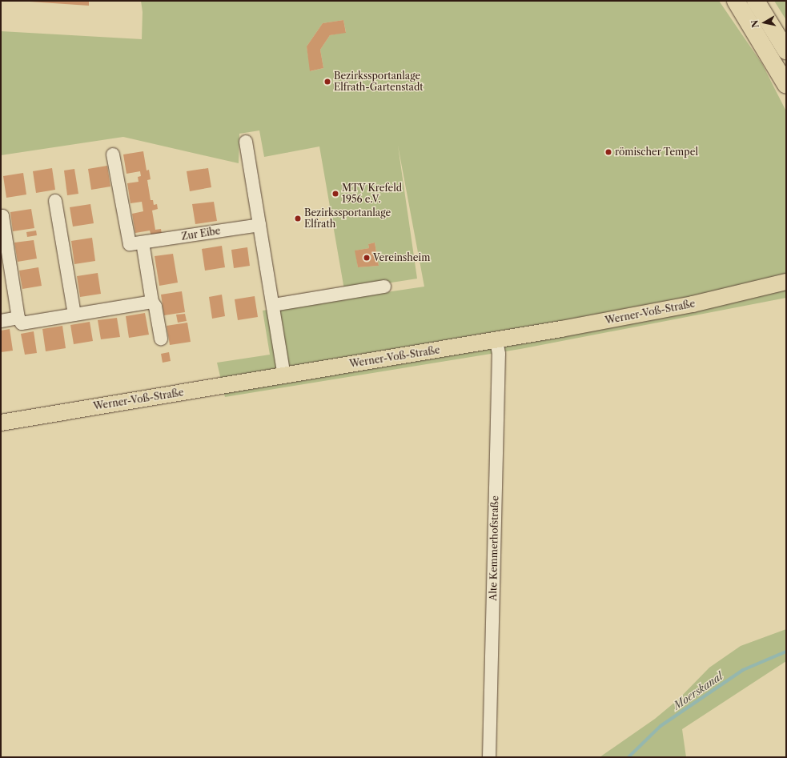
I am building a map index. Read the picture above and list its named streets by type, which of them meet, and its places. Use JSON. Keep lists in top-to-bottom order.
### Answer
{
  "streets": {
    "main road": ["Werner-Voß-Straße"],
    "street": ["Zur Eibe", "Alte Kemmerhofstraße"]
  },
  "crossings": [
    ["Werner-Voß-Straße", "Alte Kemmerhofstraße"]
  ],
  "water": ["Moerskanal"],
  "places": [
    "Bezirkssportanlage Elfrath-Gartenstadt",
    "römischer Tempel",
    "MTV Krefeld 1956 e.V.",
    "Bezirkssportanlage Elfrath",
    "Vereinsheim"
  ],
  "north": "left"
}
